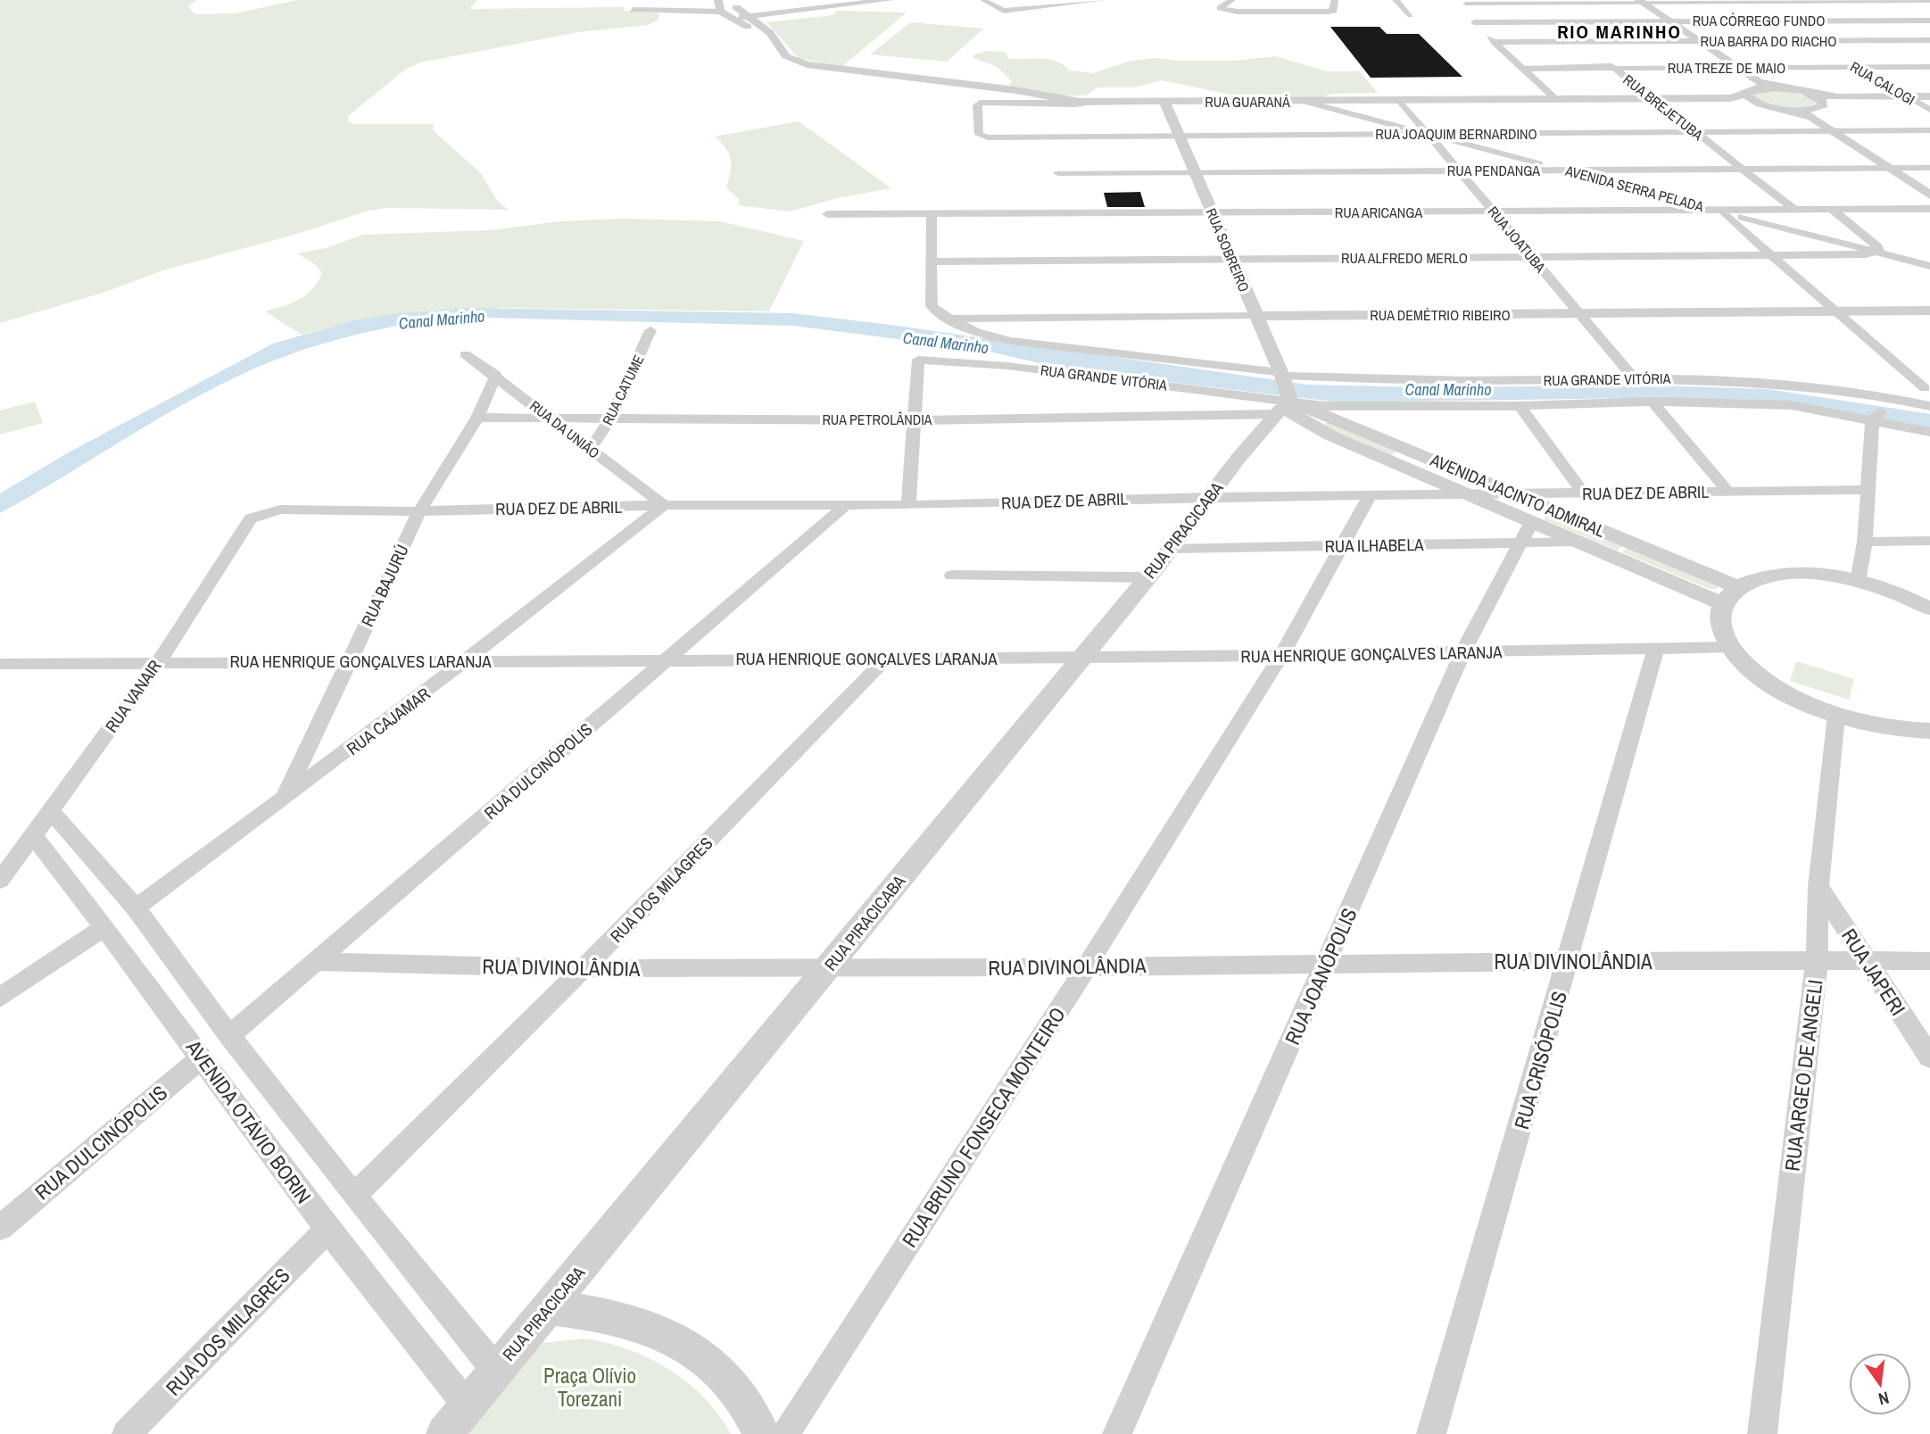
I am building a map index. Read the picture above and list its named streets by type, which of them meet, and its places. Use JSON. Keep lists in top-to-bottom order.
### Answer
{
  "streets": {
    "street": [
      "RUA CÓRREGO FUNDO",
      "RUA BARRA DO RIACHO",
      "RUA TREZE DE MAIO",
      "RUA CALOGI",
      "RUA GUARANÁ",
      "RUA BREJETUBA",
      "RUA JOAQUIM BERNARDINO",
      "RUA PENDANGA",
      "AVENIDA SERRA PELADA",
      "RUA ARICANGA",
      "RUA JOATUBA",
      "RUA SOBREIRO",
      "RUA ALFREDO MERLO",
      "RUA DEMÉTRIO RIBEIRO",
      "RUA GRANDE VITÓRIA",
      "RUA CATUME",
      "RUA PETROLÂNDIA",
      "RUA DA UNIÃO",
      "RUA DEZ DE ABRIL",
      "AVENIDA JACINTO ADMIRAL",
      "RUA PIRACICABA",
      "RUA ILHABELA",
      "RUA BAJURÚ",
      "RUA HENRIQUE GONÇALVES LARANJA",
      "RUA VANAIR",
      "RUA CAJAMAR",
      "RUA DULCINÓPOLIS",
      "RUA DOS MILAGRES",
      "RUA DIVINOLÂNDIA",
      "RUA JAPERI",
      "RUA JOANÓPOLIS",
      "RUA CRISÓPOLIS",
      "RUA ARGEO DE ANGELI",
      "AVENIDA OTÁVIO BORIN",
      "RUA BRUNO FONSECA MONTEIRO"
    ]
  },
  "crossings": [
    ["RUA CÓRREGO FUNDO", "RUA BREJETUBA"],
    ["RUA BARRA DO RIACHO", "RUA BREJETUBA"],
    ["RUA TREZE DE MAIO", "RUA CALOGI"],
    ["RUA TREZE DE MAIO", "RUA BREJETUBA"],
    ["RUA GUARANÁ", "RUA BREJETUBA"],
    ["RUA GUARANÁ", "RUA JOAQUIM BERNARDINO"],
    ["RUA GUARANÁ", "RUA PENDANGA"],
    ["RUA GUARANÁ", "AVENIDA SERRA PELADA"],
    ["RUA GUARANÁ", "RUA JOATUBA"],
    ["RUA GUARANÁ", "RUA SOBREIRO"],
    ["RUA BREJETUBA", "RUA JOAQUIM BERNARDINO"],
    ["RUA BREJETUBA", "RUA PENDANGA"],
    ["RUA BREJETUBA", "RUA ARICANGA"],
    ["RUA JOAQUIM BERNARDINO", "AVENIDA SERRA PELADA"],
    ["RUA JOAQUIM BERNARDINO", "RUA JOATUBA"],
    ["RUA JOAQUIM BERNARDINO", "RUA SOBREIRO"],
    ["RUA PENDANGA", "AVENIDA SERRA PELADA"],
    ["RUA PENDANGA", "RUA JOATUBA"],
    ["RUA PENDANGA", "RUA SOBREIRO"],
    ["AVENIDA SERRA PELADA", "RUA ARICANGA"],
    ["AVENIDA SERRA PELADA", "RUA JOATUBA"],
    ["AVENIDA SERRA PELADA", "RUA ALFREDO MERLO"],
    ["RUA ARICANGA", "RUA JOATUBA"],
    ["RUA ARICANGA", "RUA SOBREIRO"],
    ["RUA JOATUBA", "RUA ALFREDO MERLO"],
    ["RUA JOATUBA", "RUA DEMÉTRIO RIBEIRO"],
    ["RUA JOATUBA", "RUA GRANDE VITÓRIA"],
    ["RUA SOBREIRO", "RUA ALFREDO MERLO"],
    ["RUA SOBREIRO", "RUA DEMÉTRIO RIBEIRO"],
    ["RUA SOBREIRO", "RUA GRANDE VITÓRIA"],
    ["RUA SOBREIRO", "RUA PETROLÂNDIA"],
    ["RUA SOBREIRO", "AVENIDA JACINTO ADMIRAL"],
    ["RUA SOBREIRO", "RUA PIRACICABA"],
    ["RUA DEMÉTRIO RIBEIRO", "RUA GRANDE VITÓRIA"],
    ["RUA GRANDE VITÓRIA", "RUA PETROLÂNDIA"],
    ["RUA GRANDE VITÓRIA", "AVENIDA JACINTO ADMIRAL"],
    ["RUA GRANDE VITÓRIA", "RUA PIRACICABA"],
    ["RUA CATUME", "RUA PETROLÂNDIA"],
    ["RUA CATUME", "RUA DA UNIÃO"],
    ["RUA PETROLÂNDIA", "RUA DA UNIÃO"],
    ["RUA PETROLÂNDIA", "AVENIDA JACINTO ADMIRAL"],
    ["RUA PETROLÂNDIA", "RUA PIRACICABA"],
    ["RUA PETROLÂNDIA", "RUA BAJURÚ"],
    ["RUA DA UNIÃO", "RUA DEZ DE ABRIL"],
    ["RUA DA UNIÃO", "RUA BAJURÚ"],
    ["RUA DA UNIÃO", "RUA CAJAMAR"],
    ["RUA DEZ DE ABRIL", "AVENIDA JACINTO ADMIRAL"],
    ["RUA DEZ DE ABRIL", "RUA PIRACICABA"],
    ["RUA DEZ DE ABRIL", "RUA BAJURÚ"],
    ["RUA DEZ DE ABRIL", "RUA VANAIR"],
    ["RUA DEZ DE ABRIL", "RUA CAJAMAR"],
    ["RUA DEZ DE ABRIL", "RUA DULCINÓPOLIS"],
    ["RUA DEZ DE ABRIL", "RUA BRUNO FONSECA MONTEIRO"],
    ["AVENIDA JACINTO ADMIRAL", "RUA PIRACICABA"],
    ["AVENIDA JACINTO ADMIRAL", "RUA ILHABELA"],
    ["AVENIDA JACINTO ADMIRAL", "RUA JOANÓPOLIS"],
    ["RUA PIRACICABA", "RUA ILHABELA"],
    ["RUA PIRACICABA", "RUA HENRIQUE GONÇALVES LARANJA"],
    ["RUA PIRACICABA", "RUA DIVINOLÂNDIA"],
    ["RUA PIRACICABA", "AVENIDA OTÁVIO BORIN"],
    ["RUA ILHABELA", "RUA JOANÓPOLIS"],
    ["RUA ILHABELA", "RUA BRUNO FONSECA MONTEIRO"],
    ["RUA BAJURÚ", "RUA HENRIQUE GONÇALVES LARANJA"],
    ["RUA BAJURÚ", "RUA CAJAMAR"],
    ["RUA HENRIQUE GONÇALVES LARANJA", "RUA VANAIR"],
    ["RUA HENRIQUE GONÇALVES LARANJA", "RUA CAJAMAR"],
    ["RUA HENRIQUE GONÇALVES LARANJA", "RUA DULCINÓPOLIS"],
    ["RUA HENRIQUE GONÇALVES LARANJA", "RUA DOS MILAGRES"],
    ["RUA HENRIQUE GONÇALVES LARANJA", "RUA JOANÓPOLIS"],
    ["RUA HENRIQUE GONÇALVES LARANJA", "RUA CRISÓPOLIS"],
    ["RUA HENRIQUE GONÇALVES LARANJA", "RUA BRUNO FONSECA MONTEIRO"],
    ["RUA VANAIR", "AVENIDA OTÁVIO BORIN"],
    ["RUA CAJAMAR", "AVENIDA OTÁVIO BORIN"],
    ["RUA DULCINÓPOLIS", "RUA DIVINOLÂNDIA"],
    ["RUA DULCINÓPOLIS", "AVENIDA OTÁVIO BORIN"],
    ["RUA DOS MILAGRES", "RUA DIVINOLÂNDIA"],
    ["RUA DOS MILAGRES", "AVENIDA OTÁVIO BORIN"],
    ["RUA DIVINOLÂNDIA", "RUA JAPERI"],
    ["RUA DIVINOLÂNDIA", "RUA JOANÓPOLIS"],
    ["RUA DIVINOLÂNDIA", "RUA CRISÓPOLIS"],
    ["RUA DIVINOLÂNDIA", "RUA ARGEO DE ANGELI"],
    ["RUA DIVINOLÂNDIA", "RUA BRUNO FONSECA MONTEIRO"],
    ["RUA JAPERI", "RUA ARGEO DE ANGELI"]
  ],
  "districts": ["RIO MARINHO"],
  "water": ["Canal Marinho"],
  "parks": ["Praça Olívio Torezani"],
  "north": "bottom"
}
